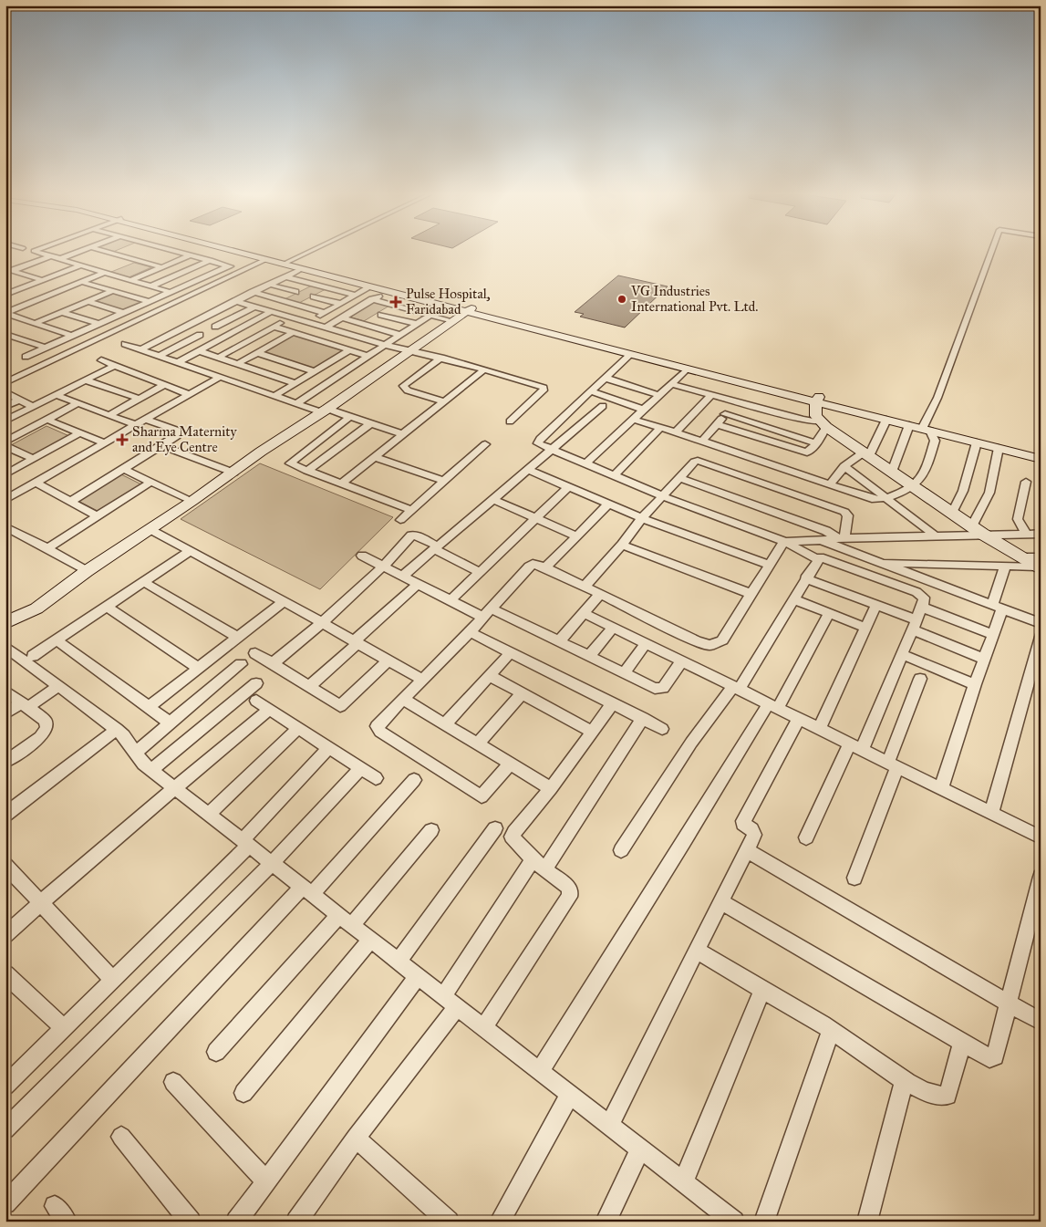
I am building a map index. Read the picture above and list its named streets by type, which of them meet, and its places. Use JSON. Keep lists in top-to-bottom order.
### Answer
{
  "places": {
    "other": ["VG Industries International Pvt. Ltd."],
    "health": ["Pulse Hospital, Faridabad", "Sharma Maternity and Eye Centre"]
  }
}
